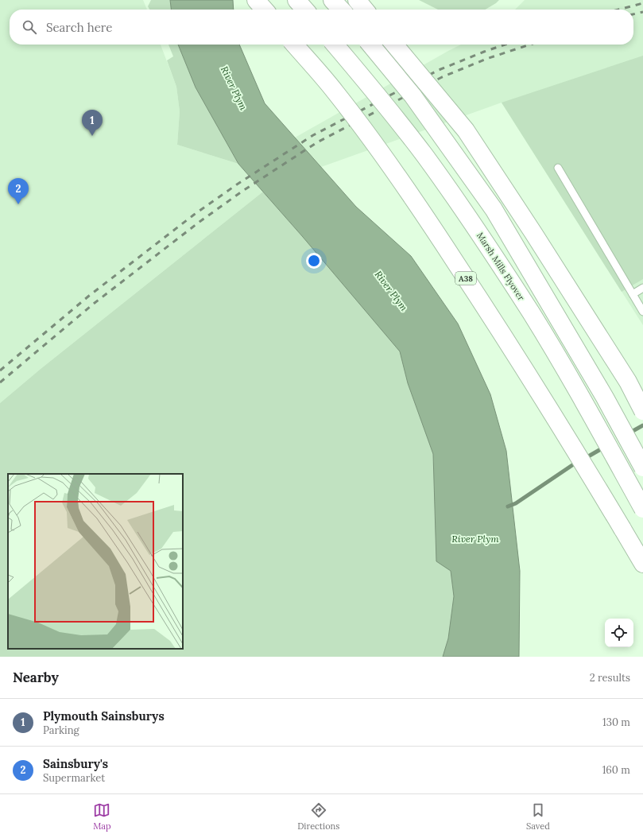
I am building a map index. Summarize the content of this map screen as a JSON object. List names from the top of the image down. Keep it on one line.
{"streets":{"highway":["Marsh Mills Flyover","A38"]},"water":["River Plym"],"page":{"search":"Search here","pins":["1","2"],"heading":["Nearby","2 results"],"list":[{"mark":"1","name":"Plymouth Sainsburys","note":"Parking","value":"130 m"},{"mark":"2","name":"Sainsbury's","note":"Supermarket","value":"160 m"}],"nav":["Map","Directions","Saved"]}}
